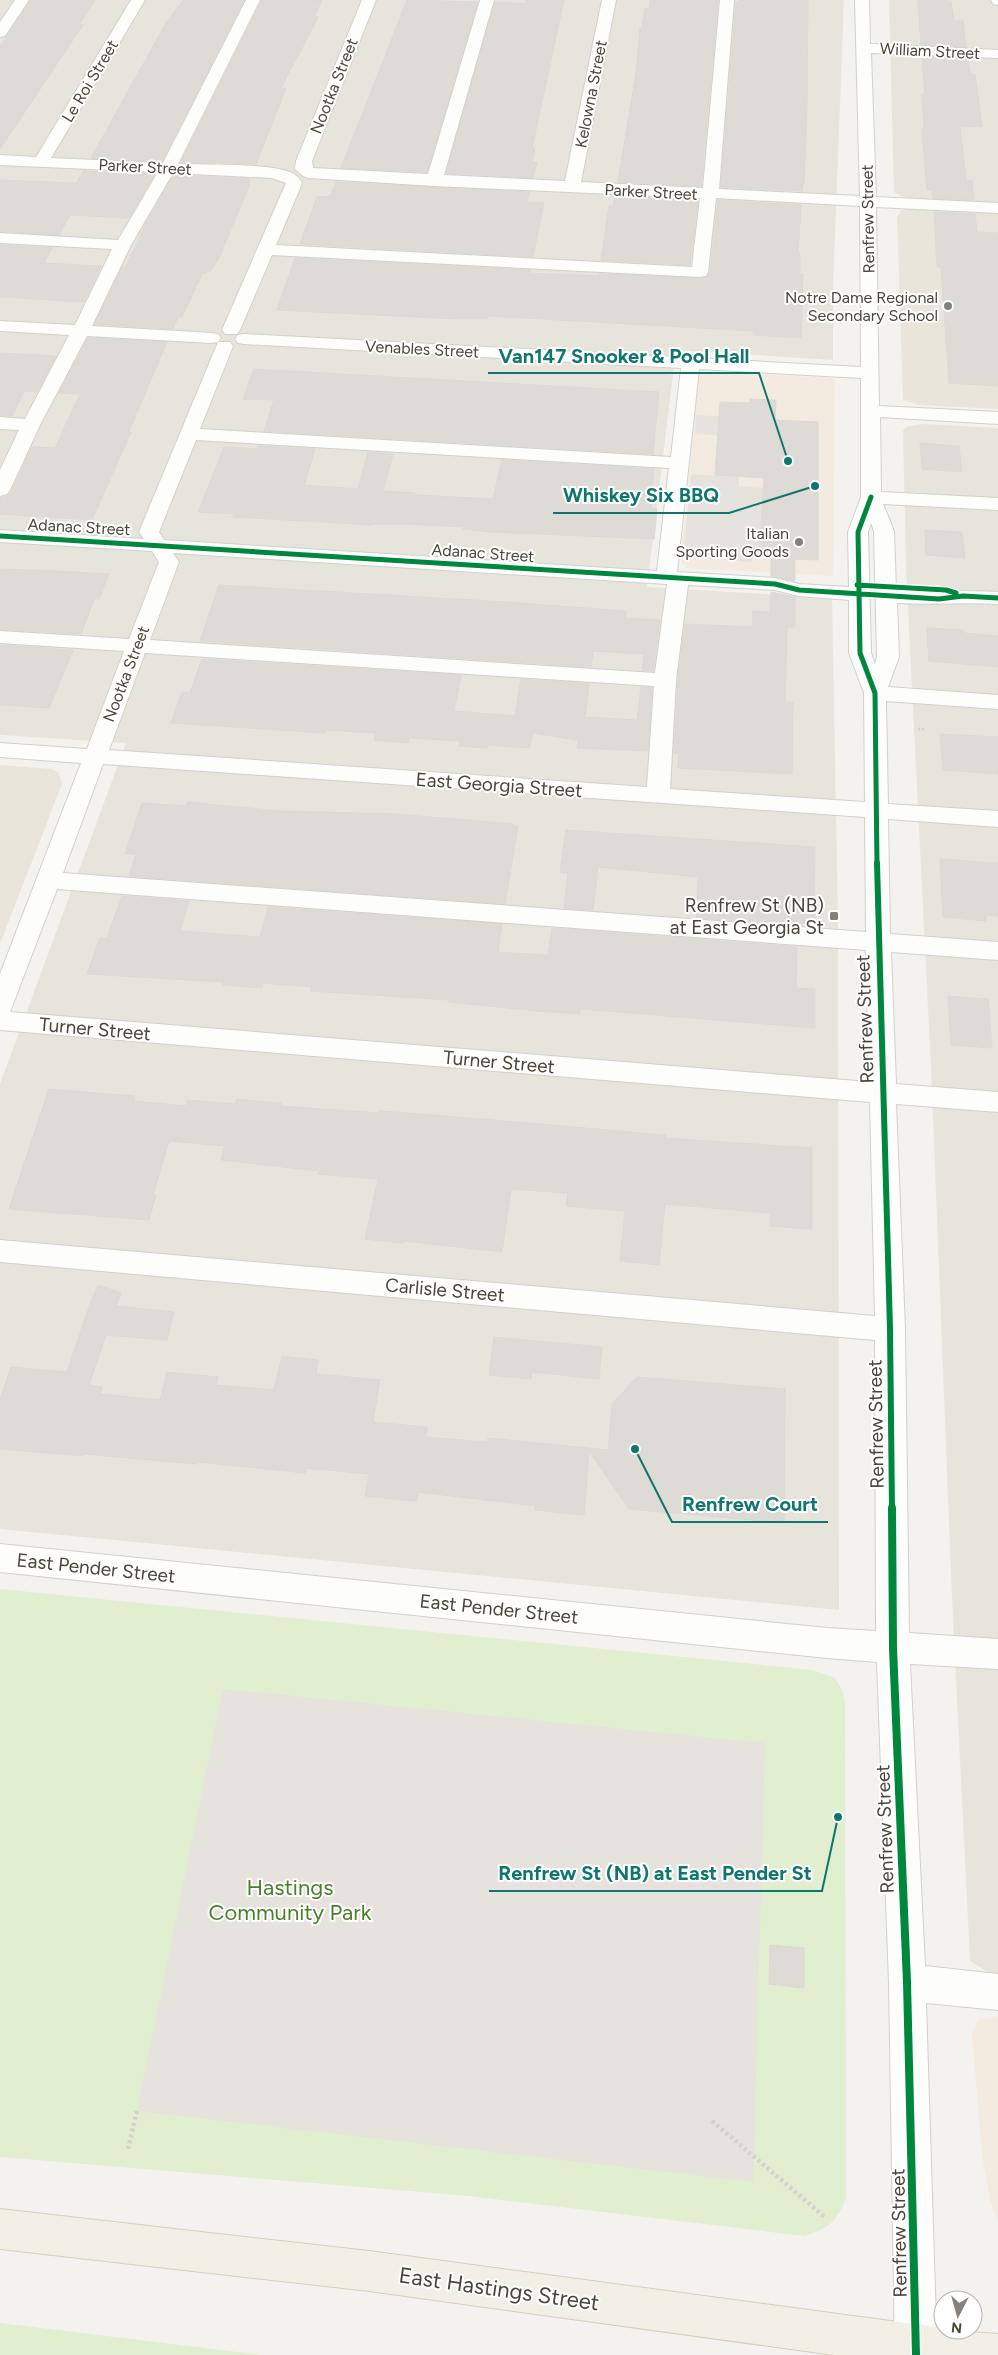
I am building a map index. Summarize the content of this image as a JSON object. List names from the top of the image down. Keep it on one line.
{"streets":{"main road":["East Hastings Street"],"street":["William Street","Le Roi Street","Nootka Street","Kelowna Street","Parker Street","Renfrew Street","Venables Street","Adanac Street","East Georgia Street","Turner Street","Carlisle Street","East Pender Street"]},"crossings":[["William Street","Renfrew Street"],["Le Roi Street","Parker Street"],["Nootka Street","Parker Street"],["Nootka Street","Venables Street"],["Nootka Street","Adanac Street"],["Nootka Street","East Georgia Street"],["Kelowna Street","Parker Street"],["Parker Street","Renfrew Street"],["Renfrew Street","Venables Street"],["Renfrew Street","Adanac Street"],["Renfrew Street","East Georgia Street"],["Renfrew Street","Turner Street"],["Renfrew Street","Carlisle Street"],["Renfrew Street","East Pender Street"],["Renfrew Street","East Hastings Street"]],"parks":["Hastings Community Park"],"places":{"other":["Notre Dame Regional Secondary School","Van147 Snooker & Pool Hall","Whiskey Six BBQ","Italian Sporting Goods","Renfrew Court","Renfrew St (NB) at East Pender St"],"transit":["Renfrew St (NB) at East Georgia St"]},"north":"bottom"}
